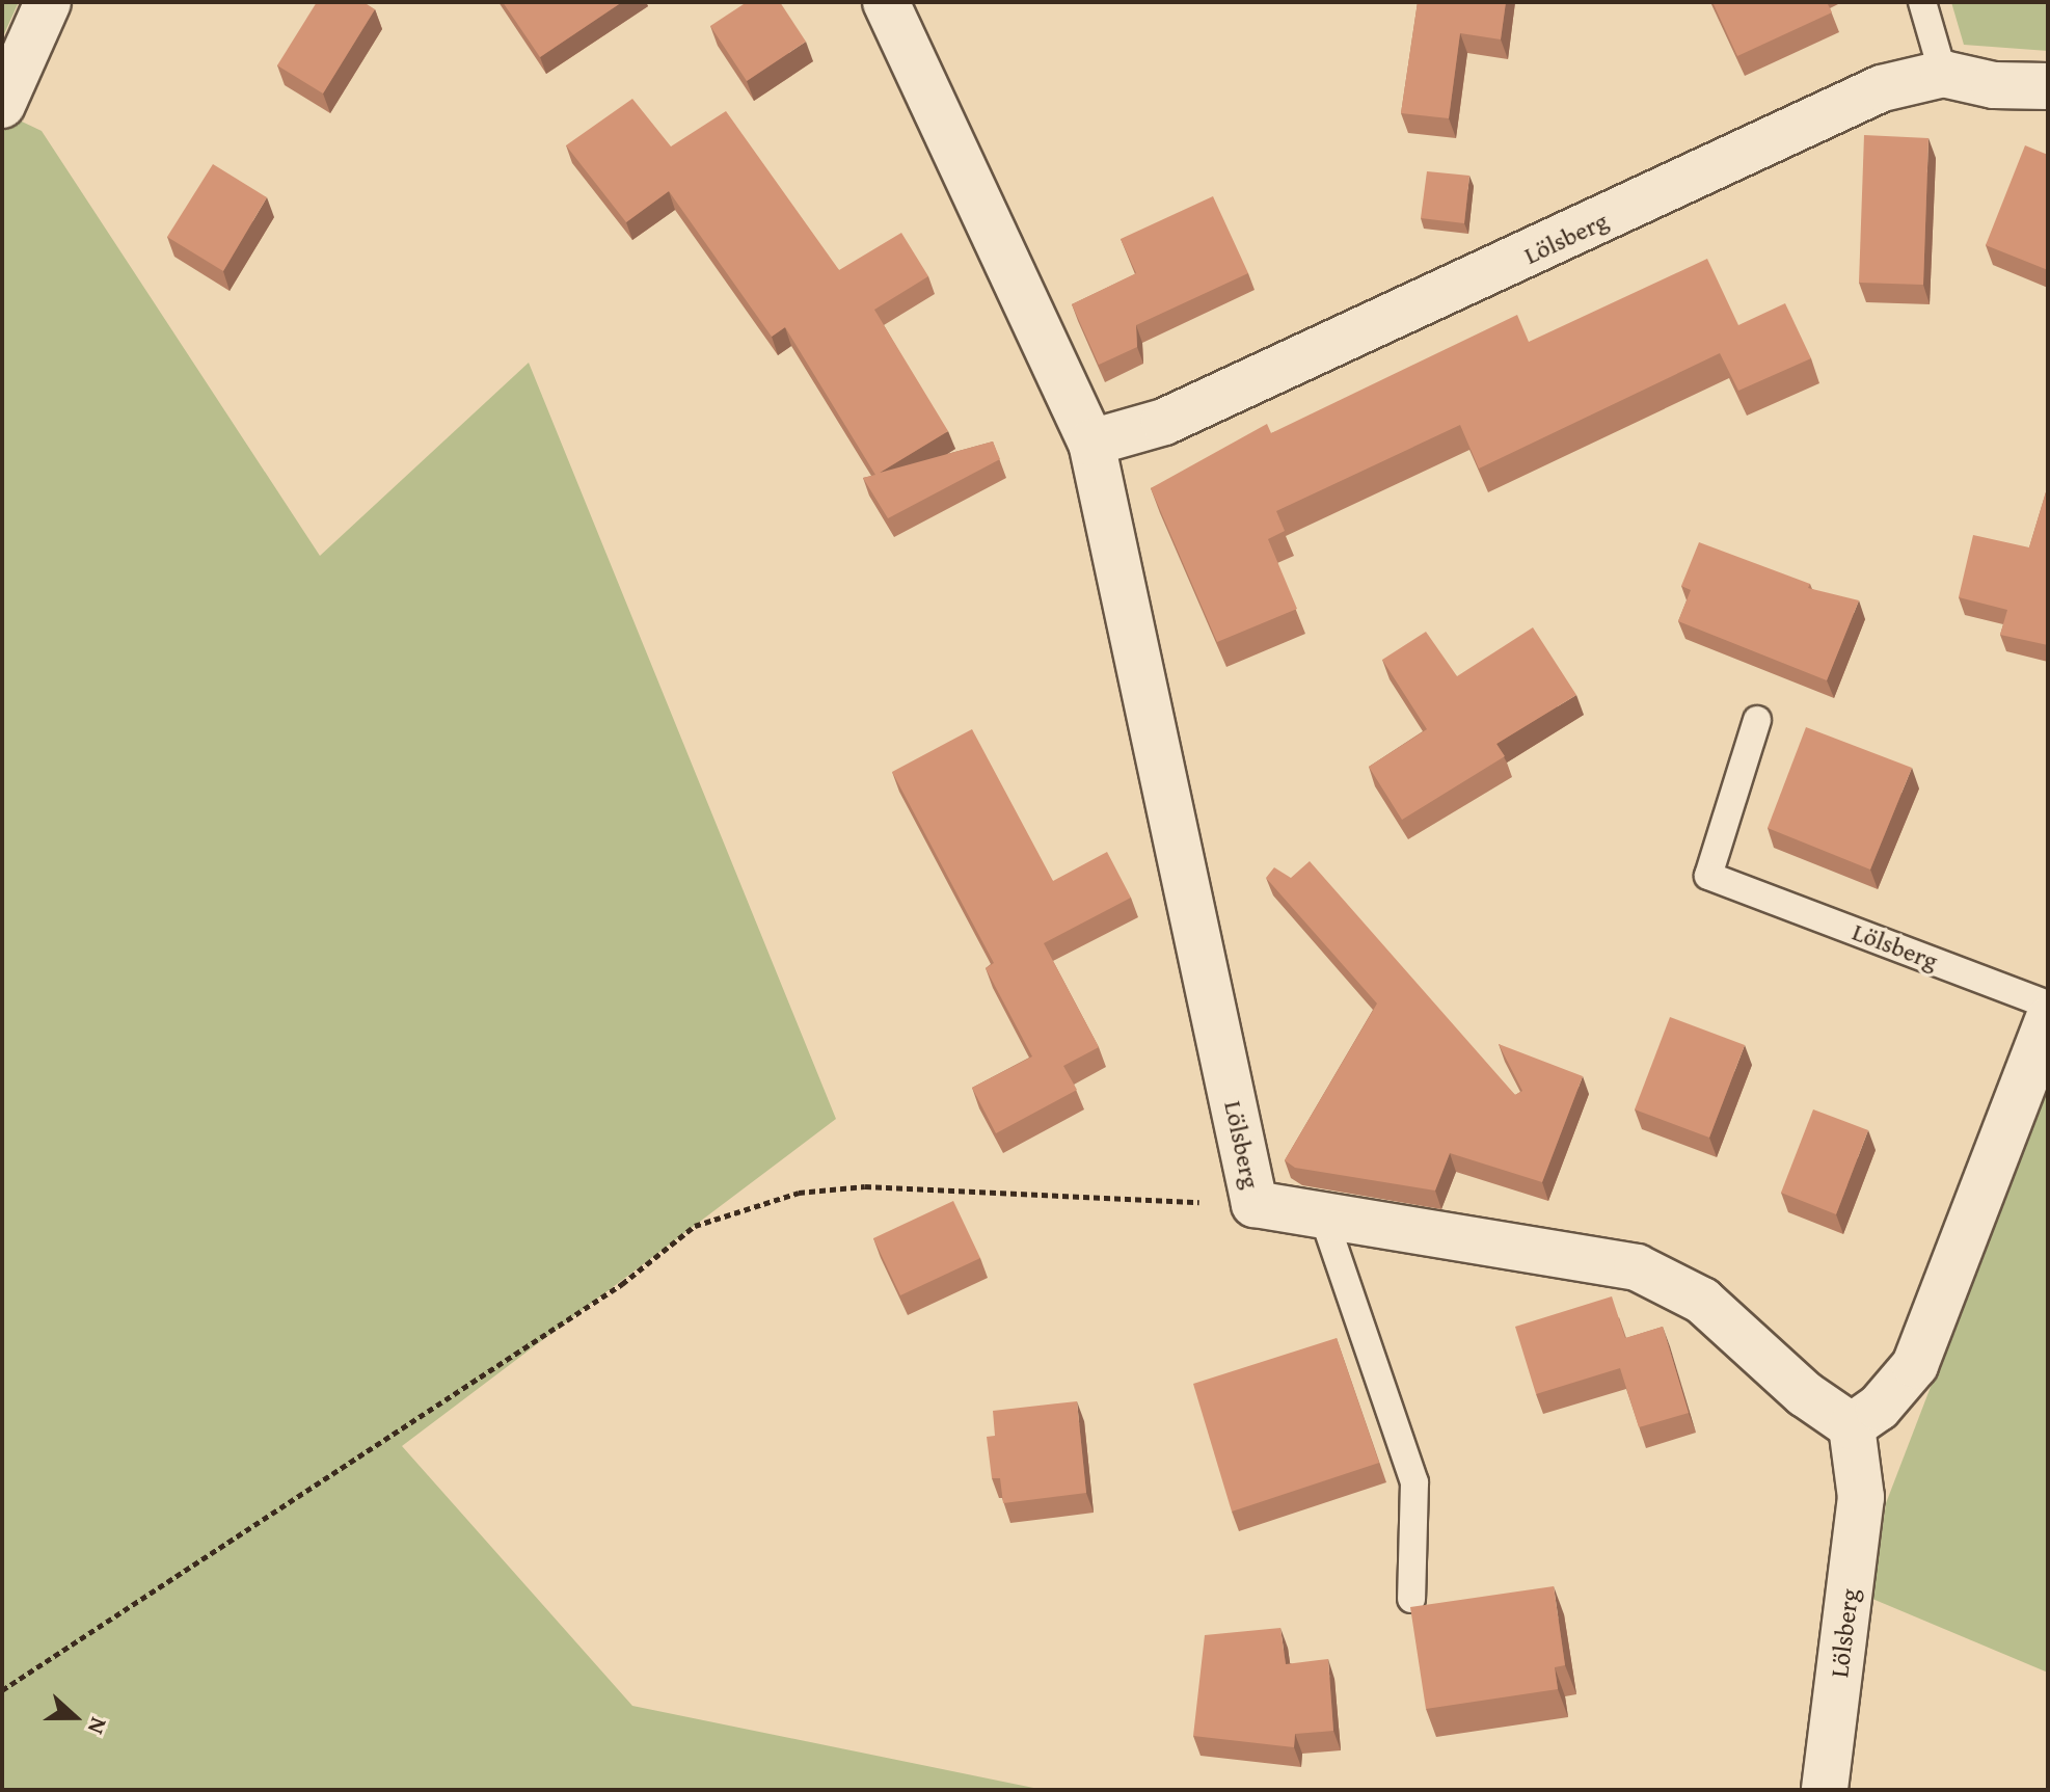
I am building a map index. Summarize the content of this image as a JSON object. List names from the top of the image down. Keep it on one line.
{"streets":{"street":["Lölsberg"]},"north":"right"}
